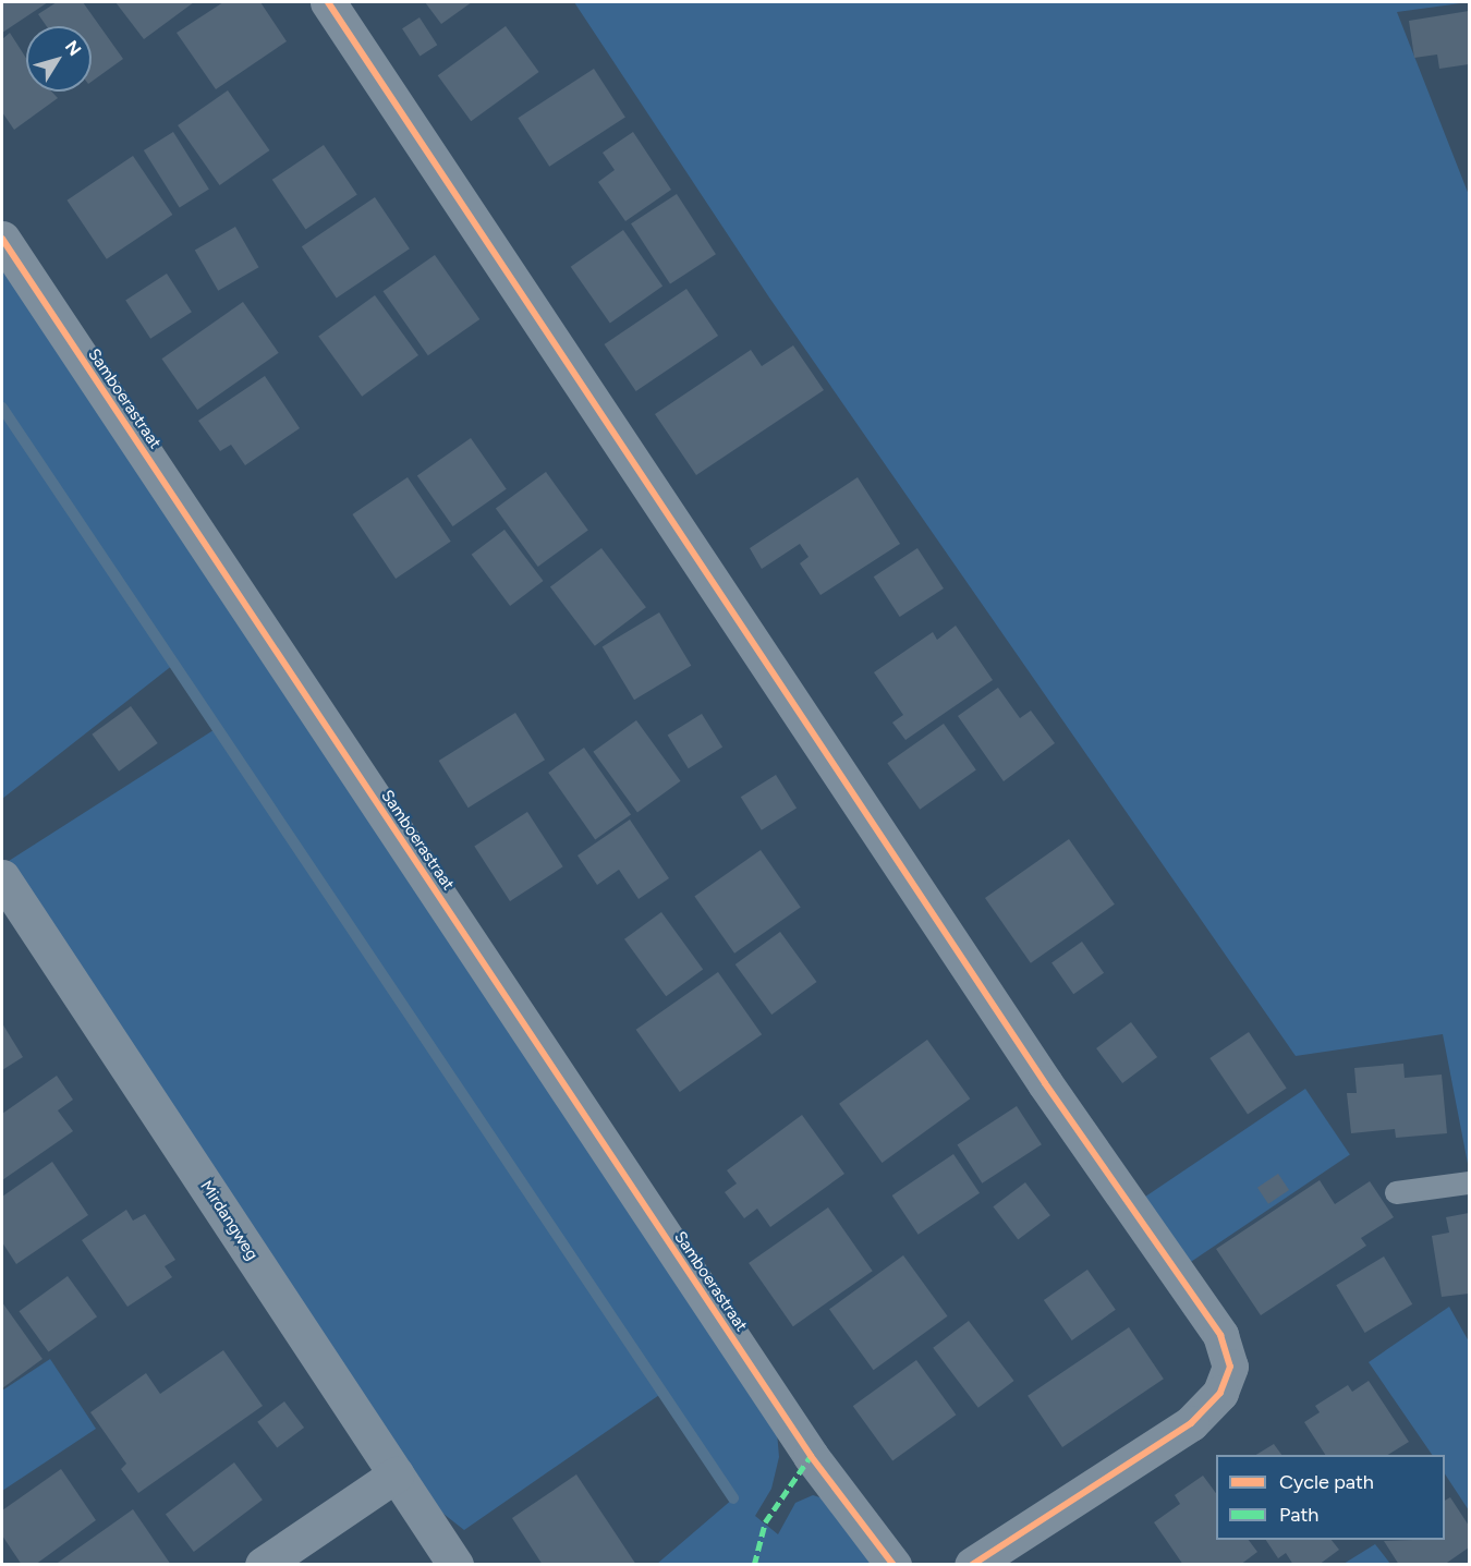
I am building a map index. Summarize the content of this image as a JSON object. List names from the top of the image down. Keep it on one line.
{"streets":{"street":["Samboerastraat","Mirdangweg"]},"legend":["Cycle path","Path"],"north":"top right"}
